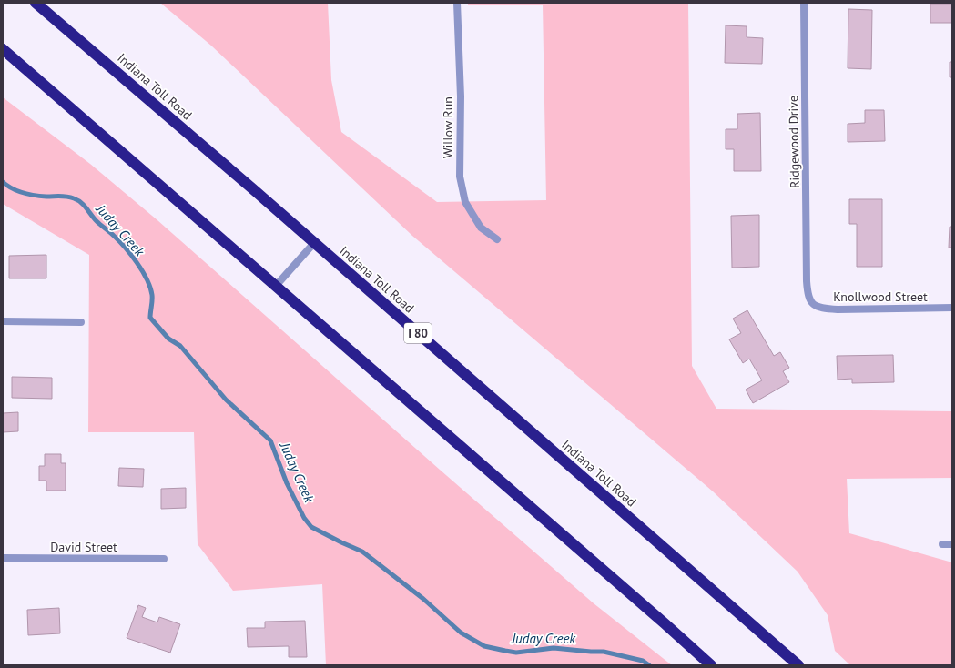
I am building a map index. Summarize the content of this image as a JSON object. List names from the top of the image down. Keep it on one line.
{"streets":{"highway":["Indiana Toll Road","I 80"],"street":["Willow Run","Ridgewood Drive","Knollwood Street","David Street"]},"crossings":[["Ridgewood Drive","Knollwood Street"]],"water":["Juday Creek"]}
